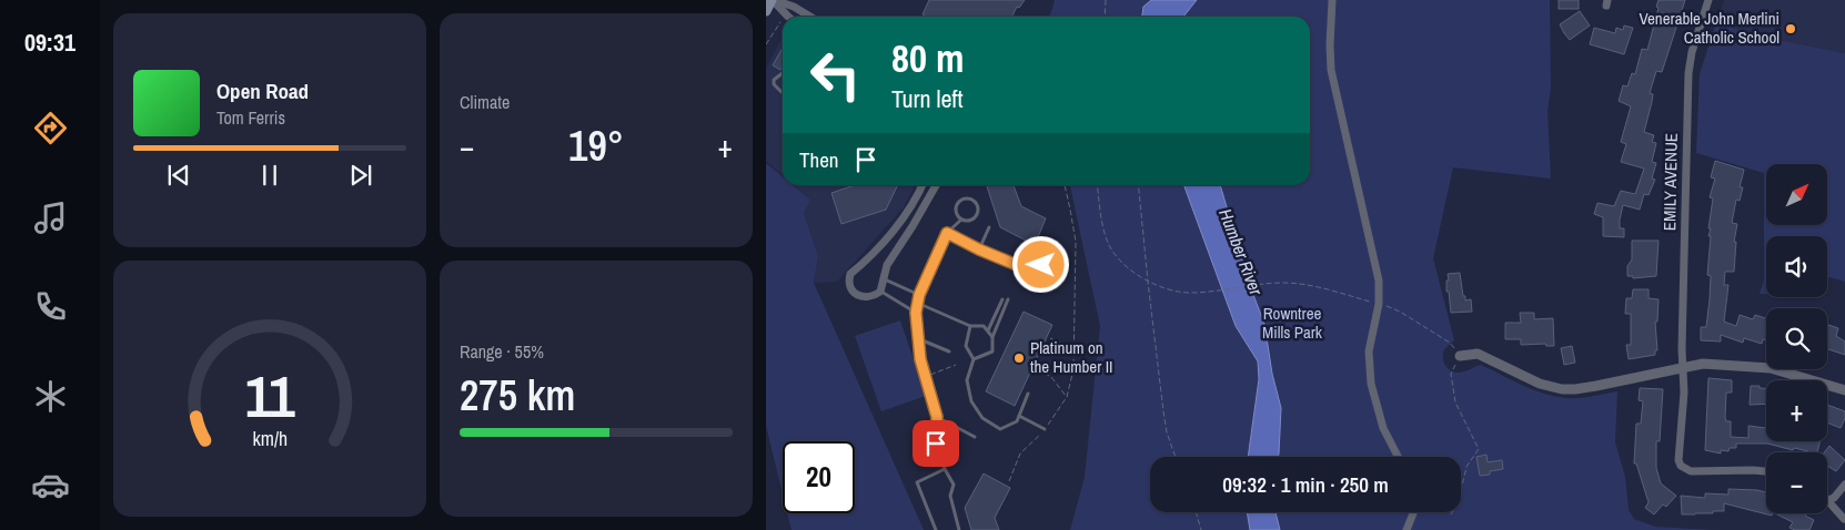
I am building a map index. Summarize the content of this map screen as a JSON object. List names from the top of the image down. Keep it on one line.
{"streets":{"street":["EMILY AVENUE"]},"water":["Humber River"],"parks":["Rowntree Mills Park"],"places":["Venerable John Merlini Catholic School","Platinum on the Humber II"],"north":"top right","page":{"tabs":"09:31","tile":["Climate",["Range · 55%","275 km"]],"turn":["80 m","Turn left"],"song":["Open Road","Tom Ferris"],"heat":["−","19°","+"],"then":"Then","map_buttons":["+","−"],"limit":"20","trip":"09:32 · 1 min · 250 m","gauge":["11","km/h"]}}
